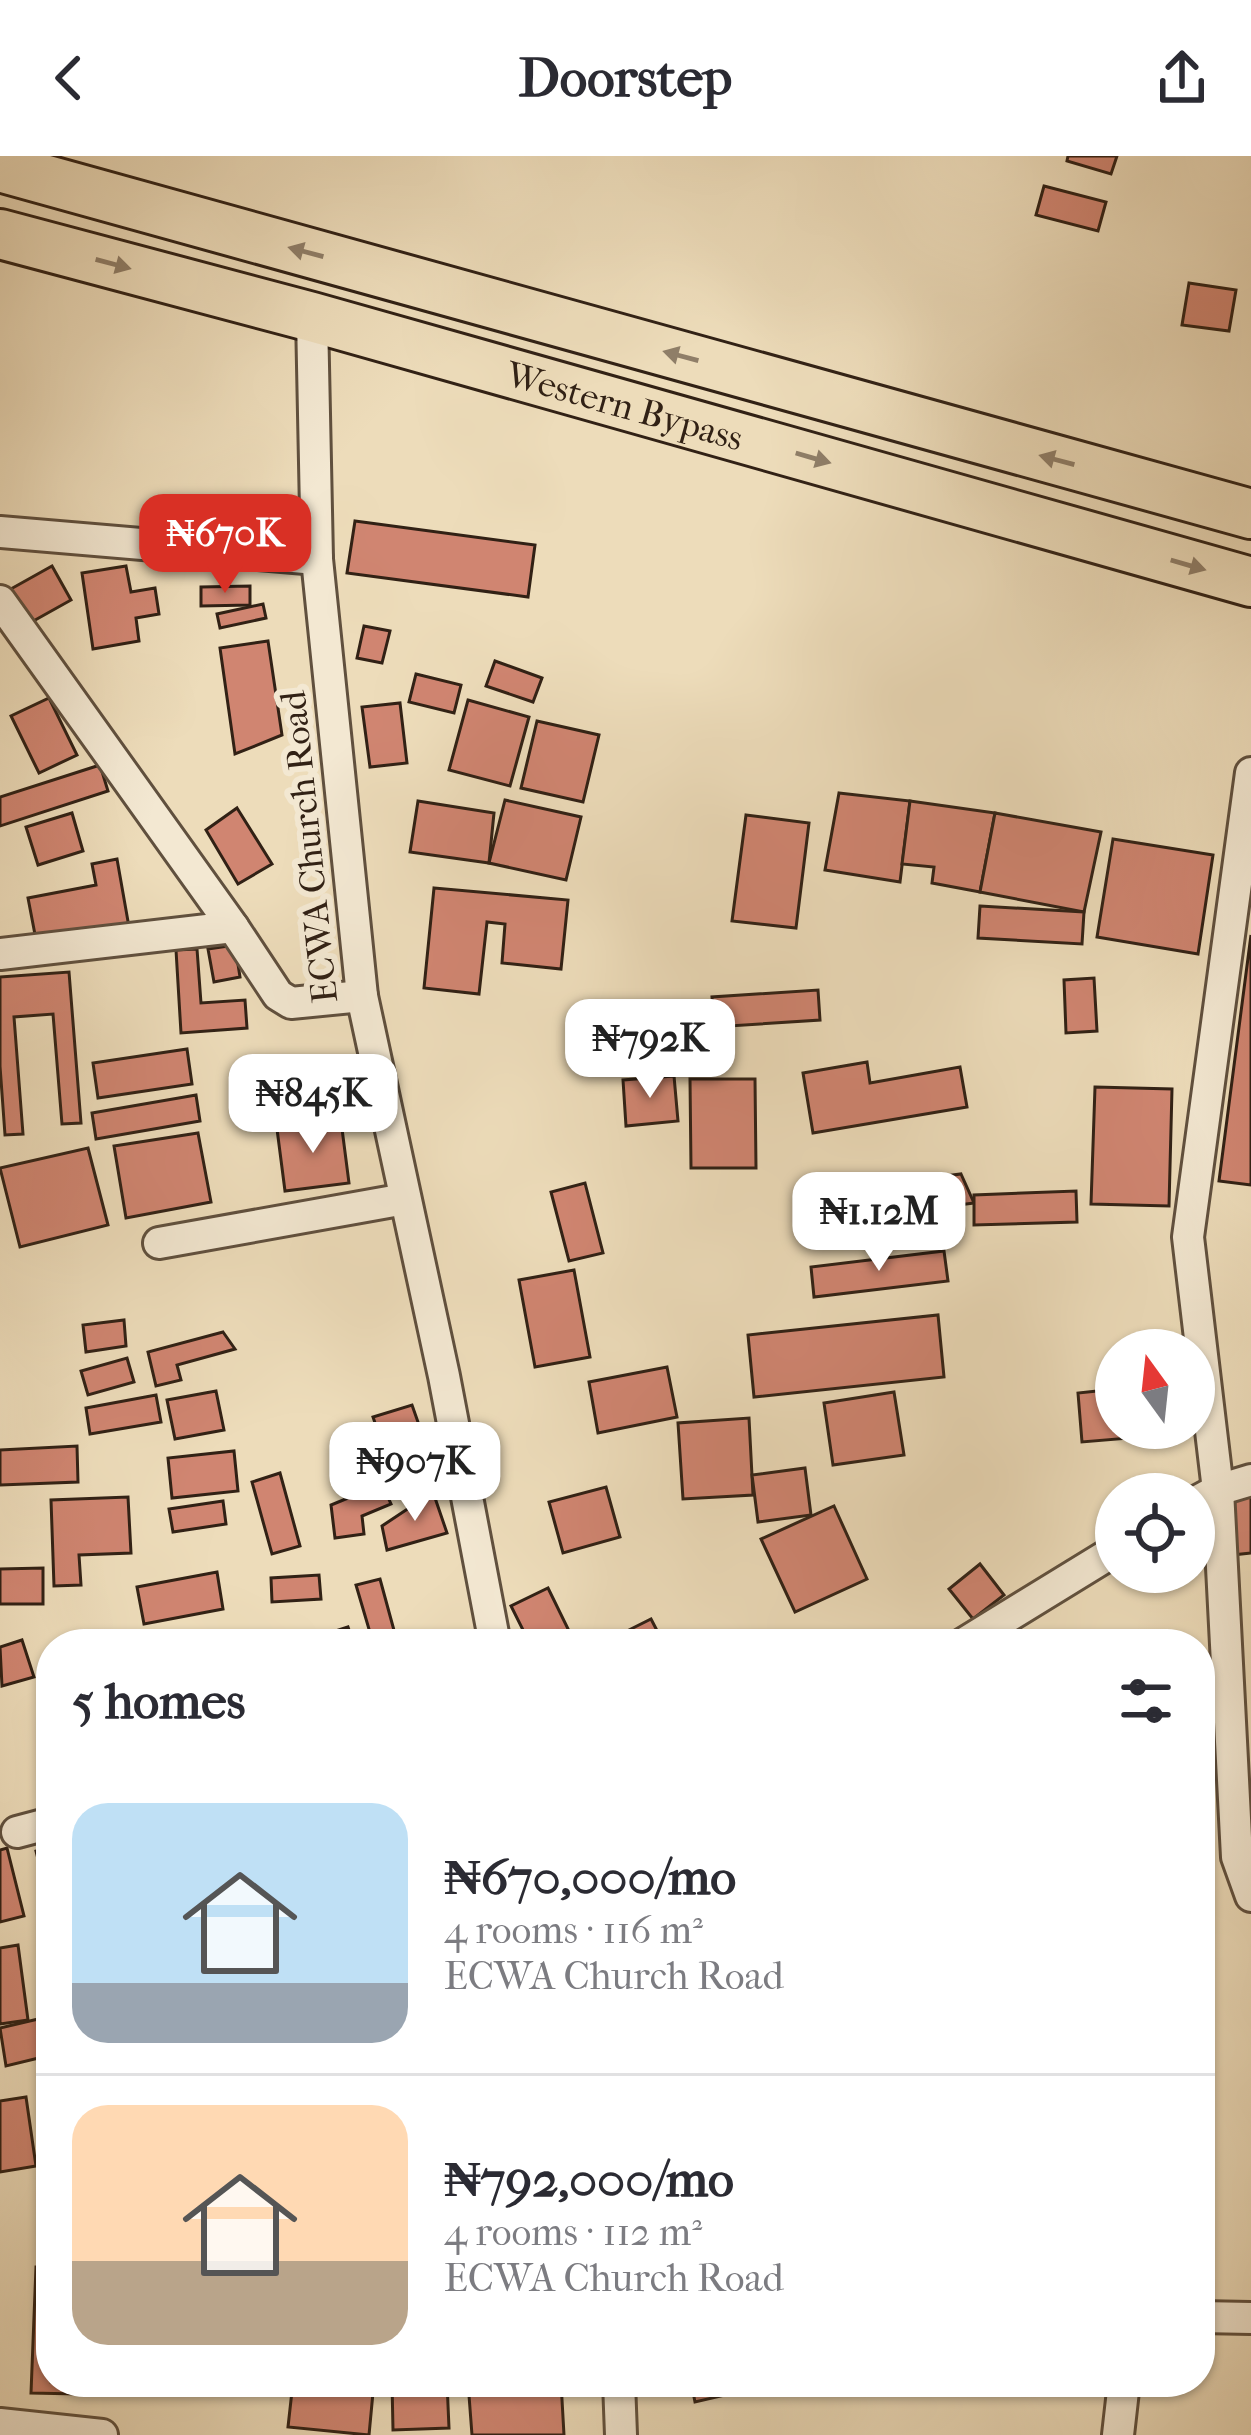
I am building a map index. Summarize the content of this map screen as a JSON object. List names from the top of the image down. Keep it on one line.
{"streets":{"main road":["Western Bypass"],"street":["ECWA Church Road"]},"crossings":[["Western Bypass","ECWA Church Road"]],"north":"top","page":{"header":"Doorstep","price":["₦670K","₦792K","₦845K","₦1.12M","₦907K"],"heading":"5 homes","list":[{"name":"₦670,000/mo","note":"4 rooms · 116 m² · ECWA Church Road"},{"name":"₦792,000/mo","note":"4 rooms · 112 m² · ECWA Church Road"}]}}
